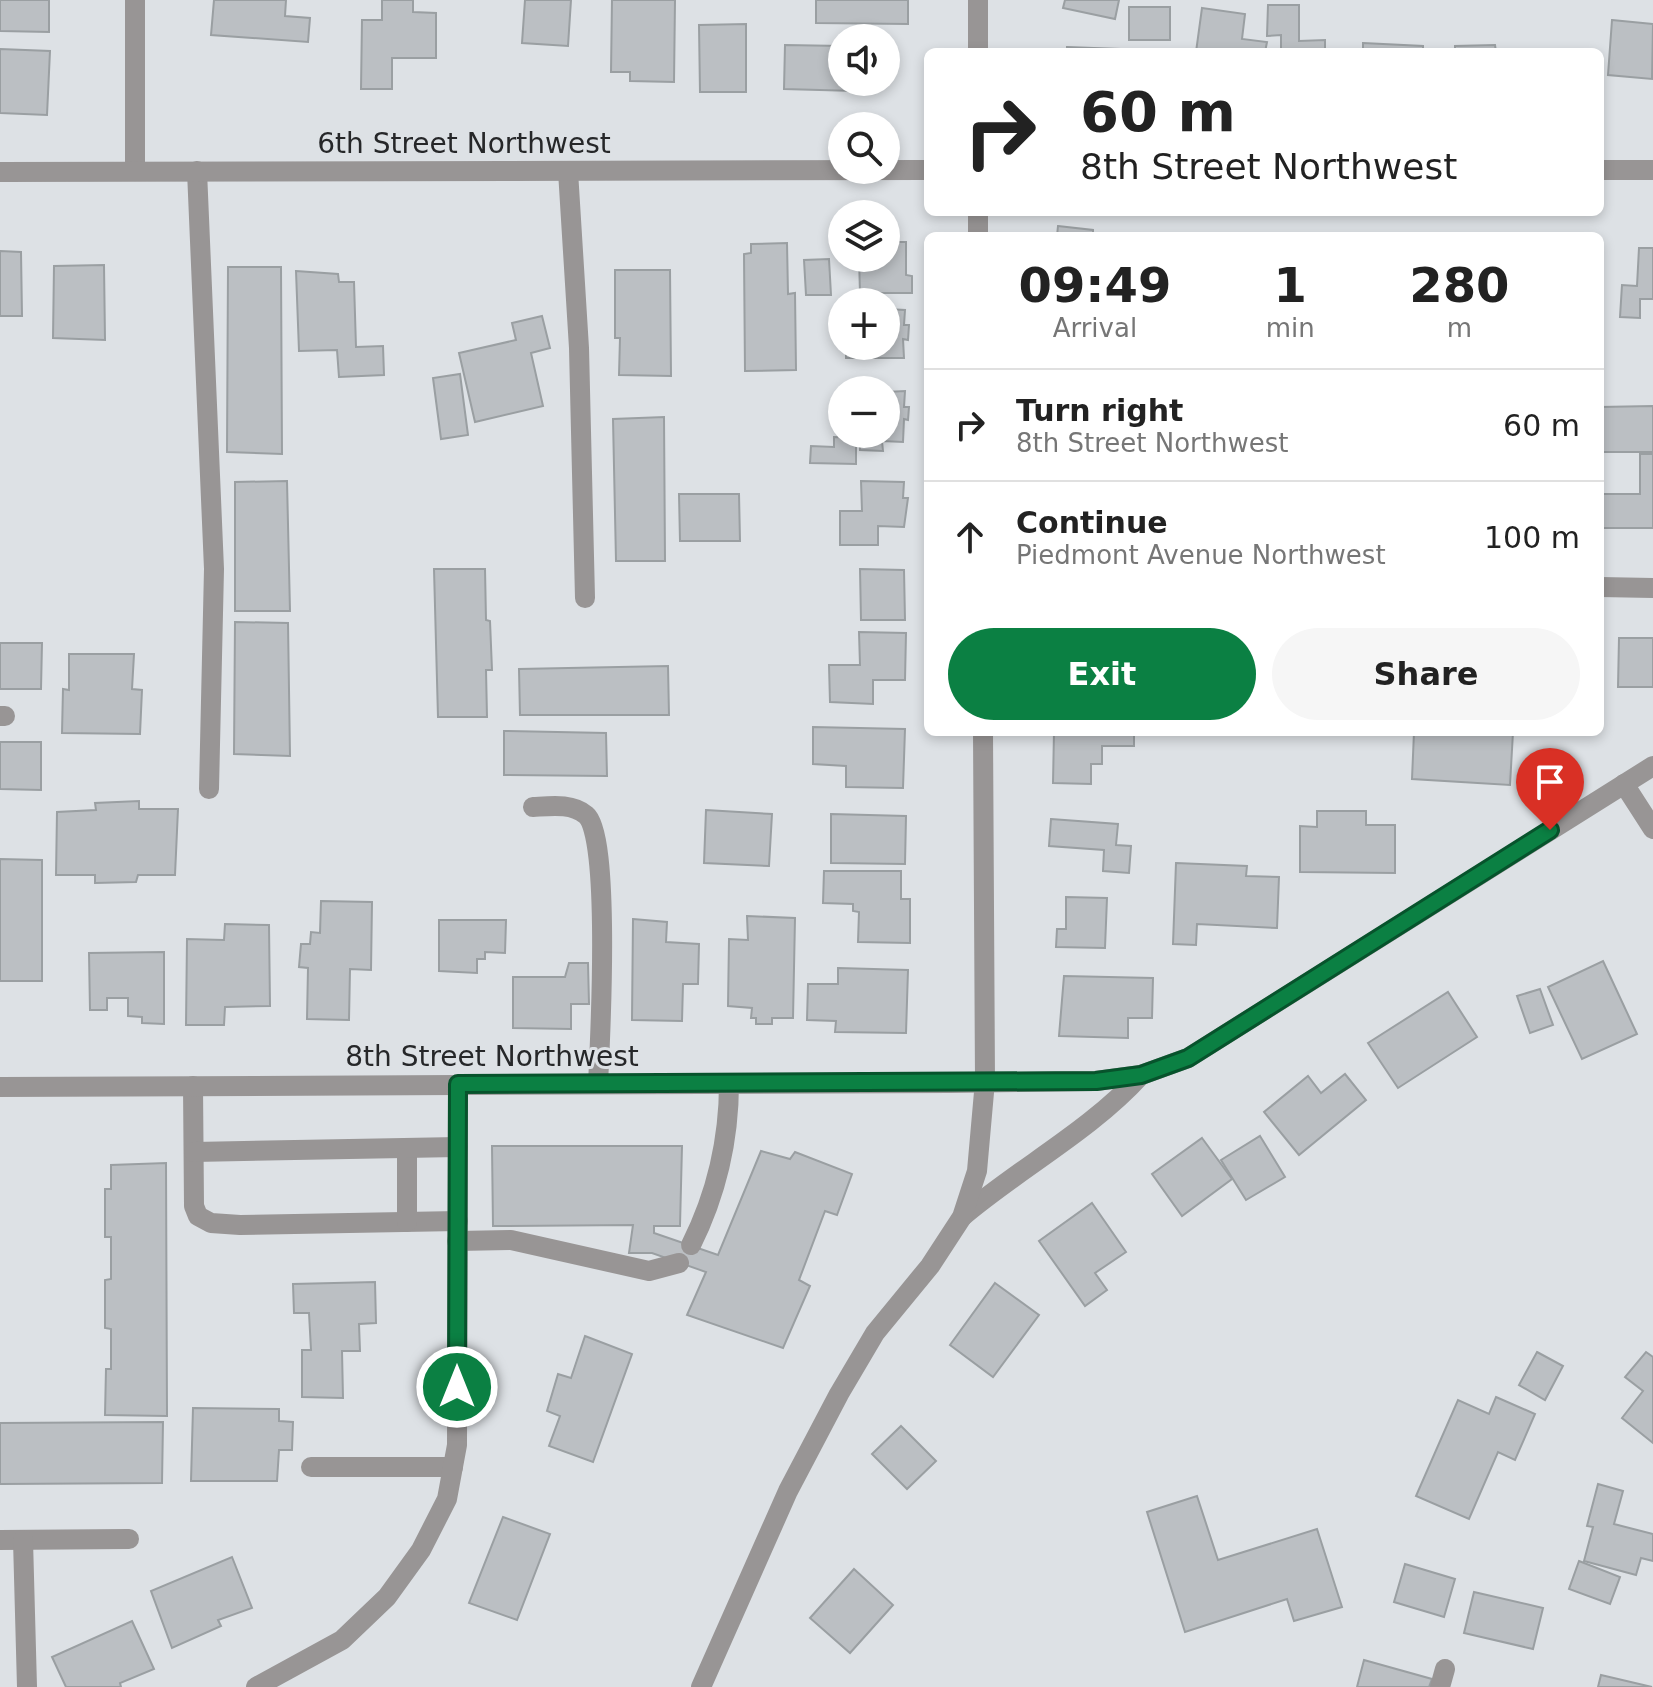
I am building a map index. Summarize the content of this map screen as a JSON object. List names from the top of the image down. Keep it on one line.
{"streets":{"street":["6th Street Northwest","8th Street Northwest"]},"page":{"map_buttons":["+","−"],"turn":["60 m","8th Street Northwest"],"eta":["09:49","Arrival","1","min","280","m"],"list":[{"name":"Turn right","note":"8th Street Northwest","value":"60 m"},{"name":"Continue","note":"Piedmont Avenue Northwest","value":"100 m"}],"buttons":["Exit","Share"]}}
